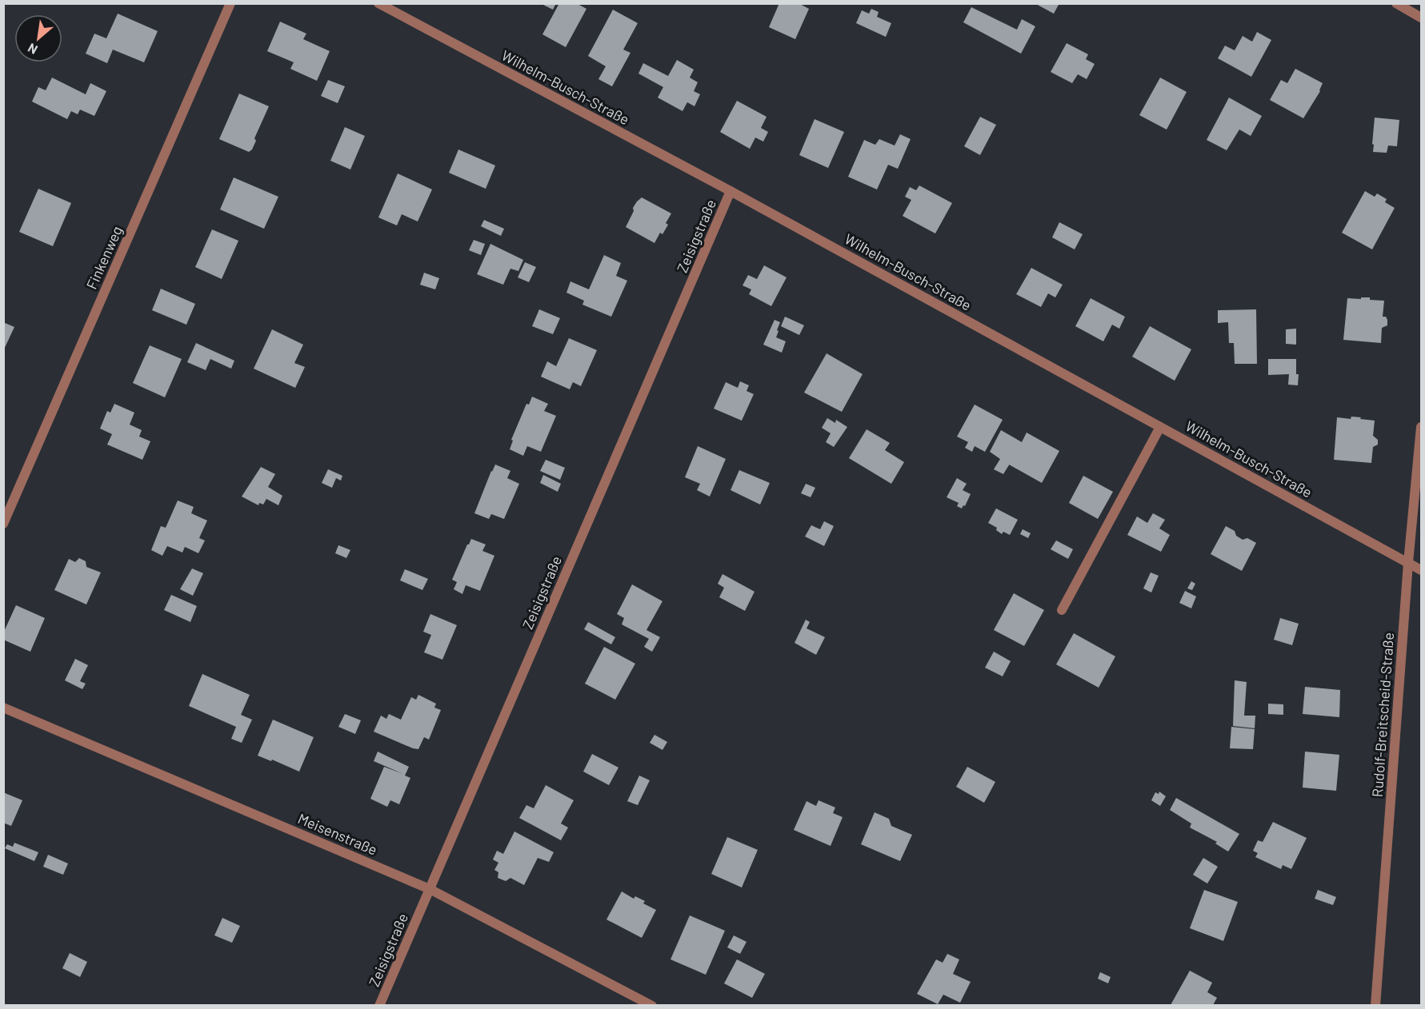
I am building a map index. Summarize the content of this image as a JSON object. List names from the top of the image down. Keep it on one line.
{"streets":{"street":["Wilhelm-Busch-Straße","Zeisigstraße","Finkenweg","Rudolf-Breitscheid-Straße","Meisenstraße"]},"crossings":[["Wilhelm-Busch-Straße","Zeisigstraße"],["Wilhelm-Busch-Straße","Rudolf-Breitscheid-Straße"],["Zeisigstraße","Meisenstraße"]],"north":"bottom left"}
